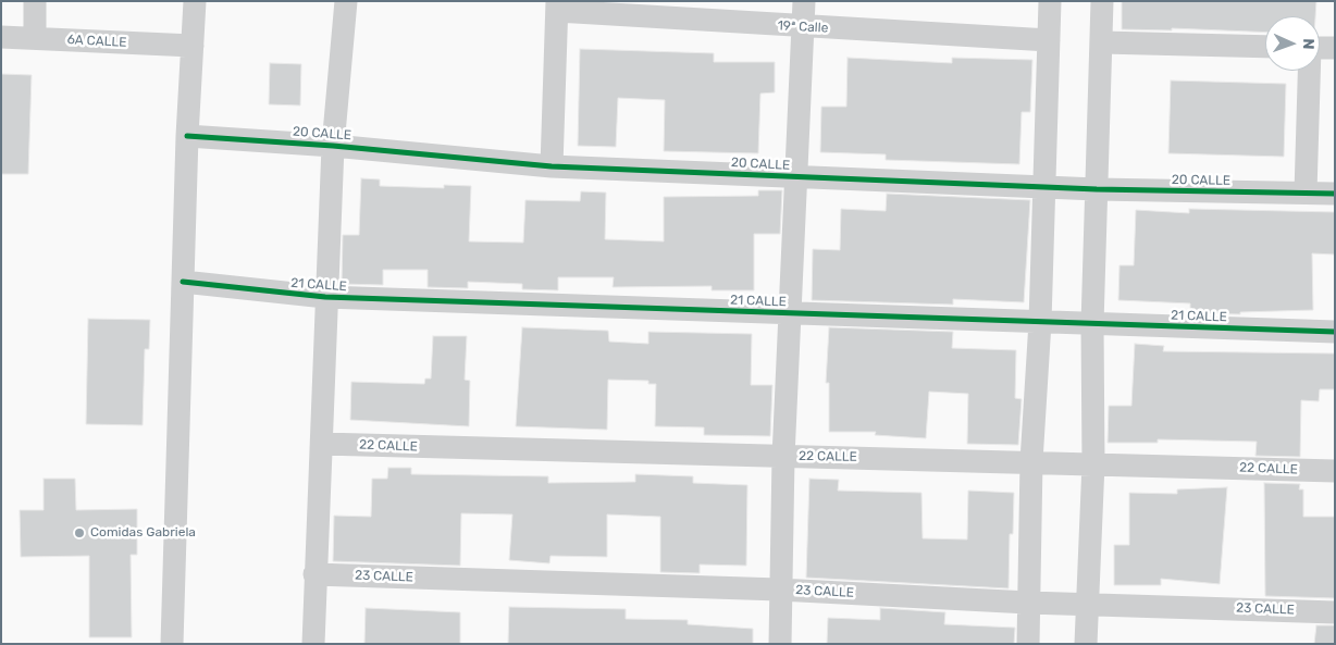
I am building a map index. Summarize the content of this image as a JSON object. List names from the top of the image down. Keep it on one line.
{"streets":{"street":["19ª Calle","6A CALLE","20 CALLE","21 CALLE","22 CALLE","23 CALLE"]},"places":["Comidas Gabriela"],"north":"right"}
